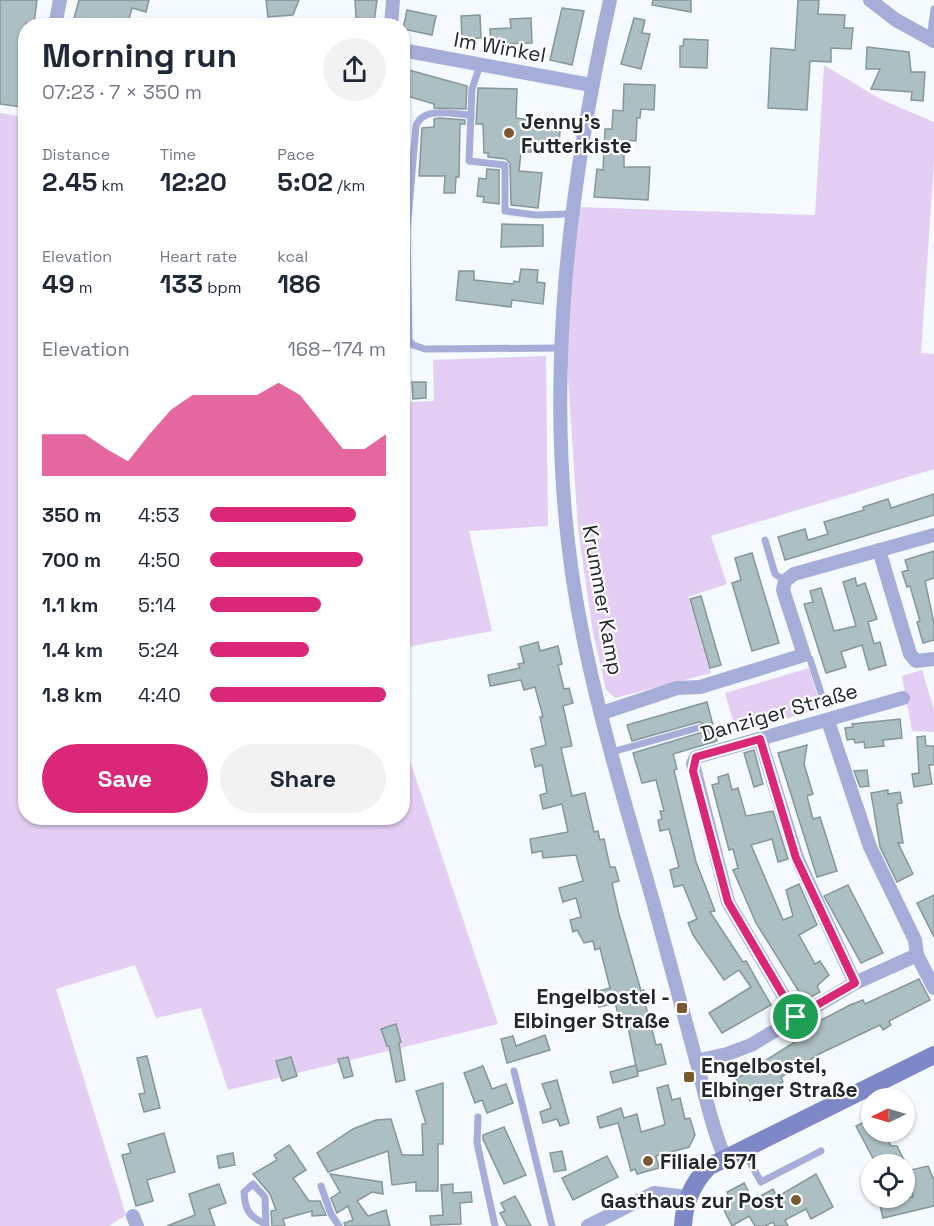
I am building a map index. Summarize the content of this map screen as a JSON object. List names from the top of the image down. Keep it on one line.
{"streets":{"street":["Im Winkel","Krummer Kamp","Danziger Straße"]},"crossings":[["Im Winkel","Krummer Kamp"]],"places":{"other":["Jenny's Futterkiste","Filiale 571","Gasthaus zur Post"],"transit":["Engelbostel - Elbinger Straße","Engelbostel, Elbinger Straße"]},"north":"left","page":{"heading":["Morning run","07:23 · 7 × 350 m"],"stats":[["Distance","2.45 km"],["Time","12:20"],["Pace","5:02 /km"],["Elevation","49 m"],["Heart rate","133 bpm"],["kcal","186"]],"chart":["Elevation","168–174 m"],"list":[{"name":"350 m","note":"4:53"},{"name":"700 m","note":"4:50"},{"name":"1.1 km","note":"5:14"},{"name":"1.4 km","note":"5:24"},{"name":"1.8 km","note":"4:40"}],"buttons":["Save","Share"]}}
